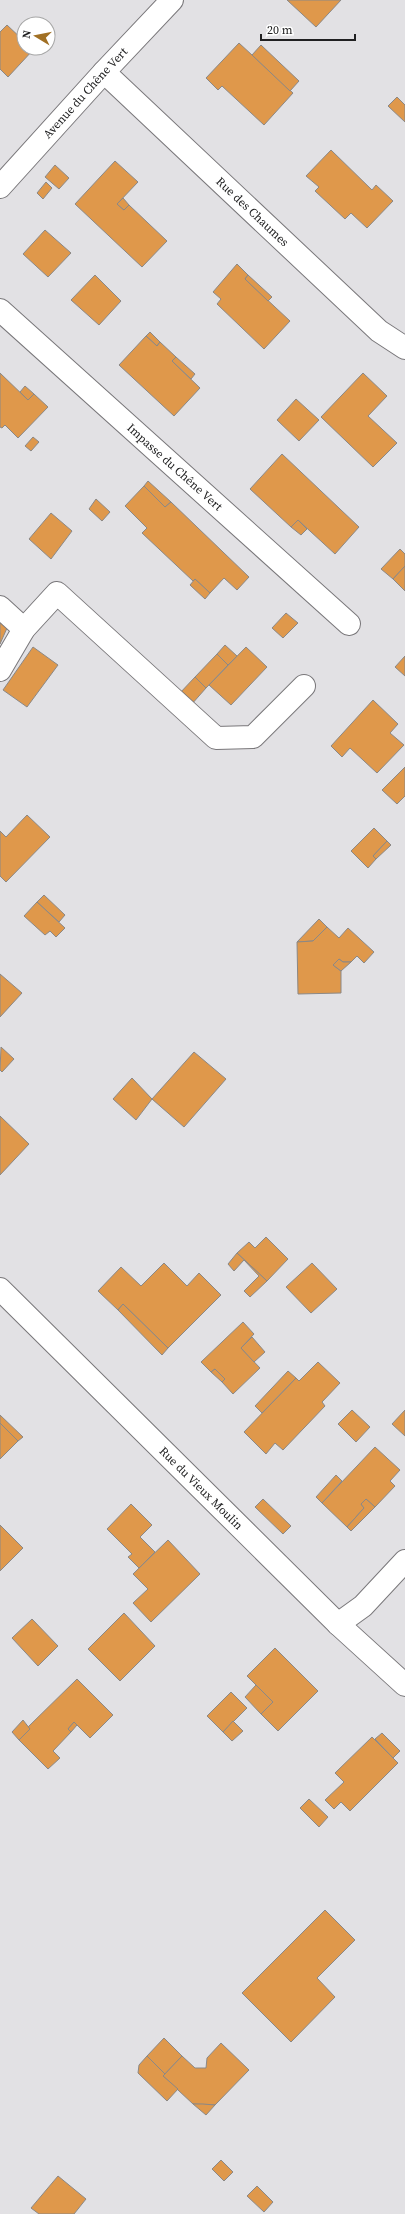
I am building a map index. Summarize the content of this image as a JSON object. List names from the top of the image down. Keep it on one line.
{"streets":{"street":["Avenue du Chêne Vert","Rue des Chaumes","Impasse du Chêne Vert","Rue du Vieux Moulin"]},"crossings":[["Avenue du Chêne Vert","Rue des Chaumes"]],"scale_bar":"20 m","north":"left"}
